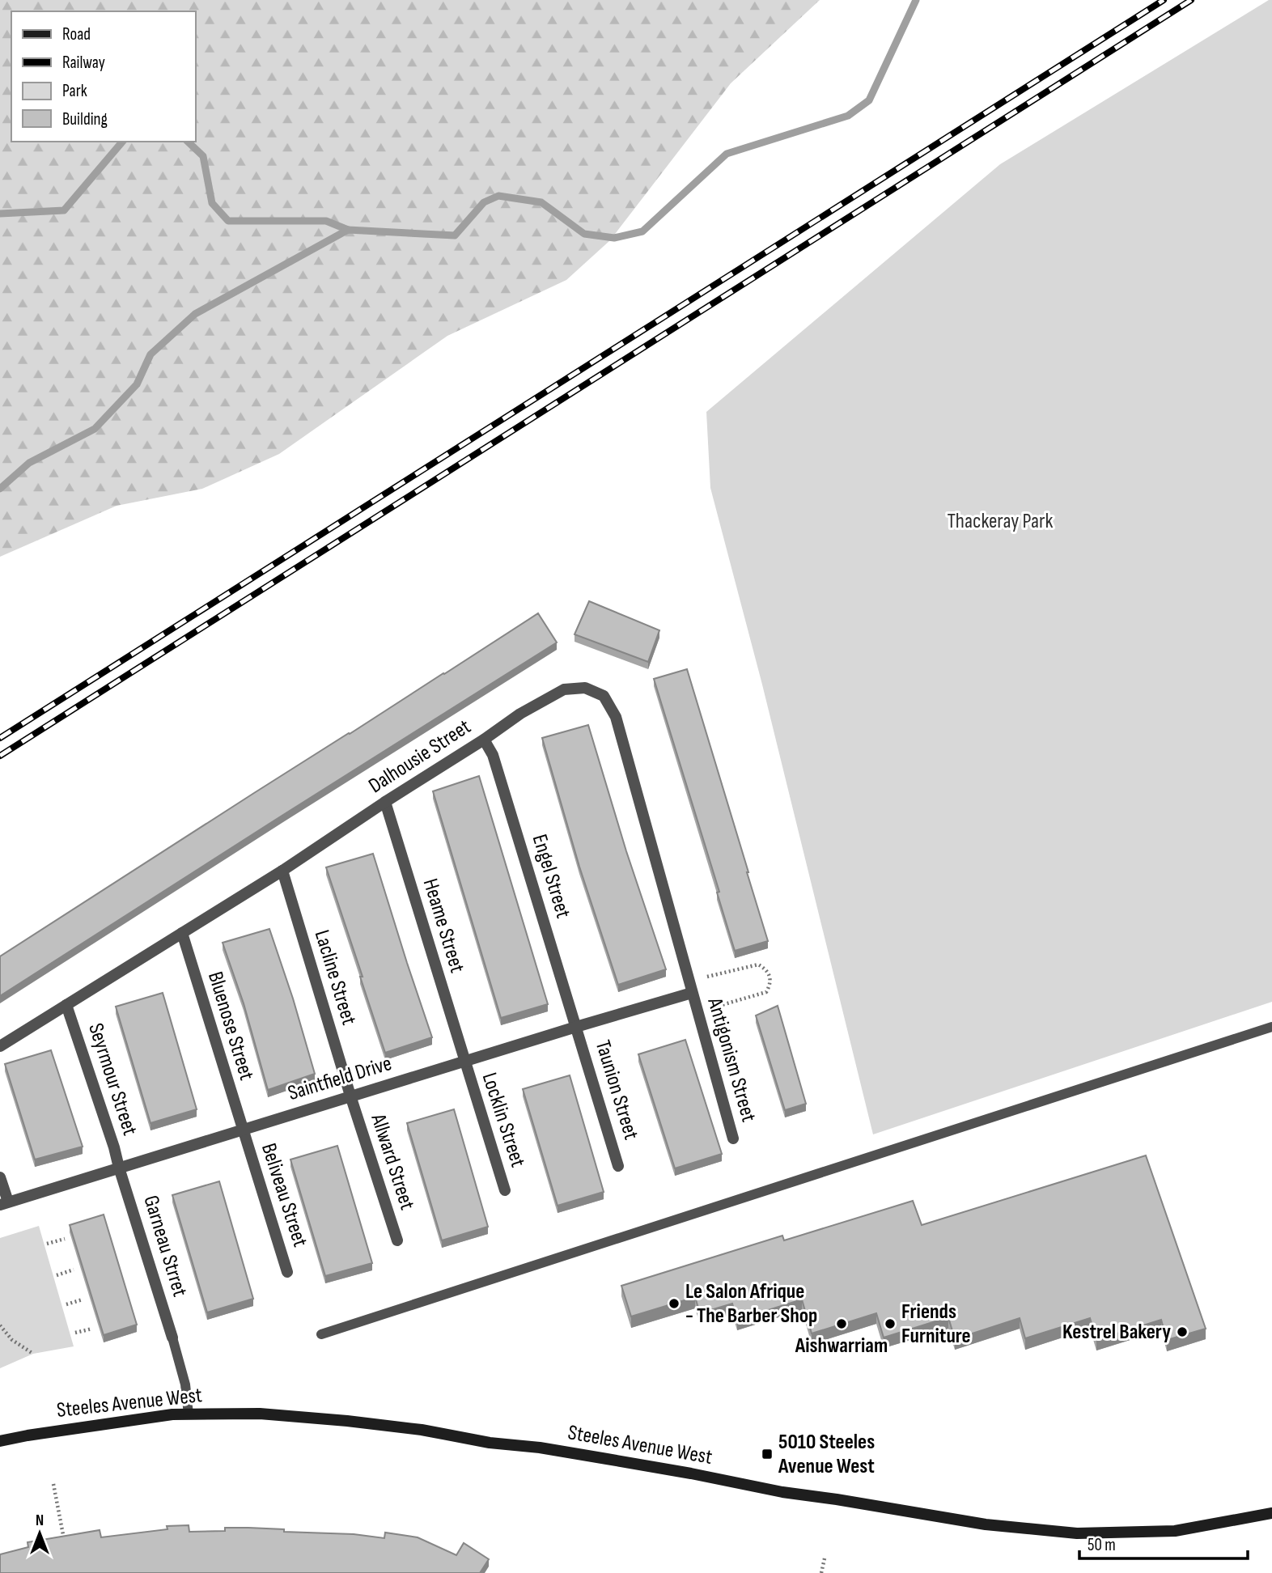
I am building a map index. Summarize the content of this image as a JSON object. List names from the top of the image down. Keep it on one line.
{"streets":{"main road":["Steeles Avenue West"],"street":["Dalhousie Street","Engel Street","Heame Street","Lacline Street","Bluenose Street","Antigonism Street","Saintfield Drive","Seyrmour Street","Taunion Street","Locklin Street","Allward Street","Beliveau Street","Garneau Strret"]},"crossings":[["Dalhousie Street","Engel Street"],["Dalhousie Street","Heame Street"],["Dalhousie Street","Lacline Street"],["Dalhousie Street","Bluenose Street"],["Dalhousie Street","Antigonism Street"],["Dalhousie Street","Saintfield Drive"],["Dalhousie Street","Seyrmour Street"],["Engel Street","Saintfield Drive"],["Engel Street","Taunion Street"],["Heame Street","Saintfield Drive"],["Heame Street","Locklin Street"],["Lacline Street","Saintfield Drive"],["Lacline Street","Allward Street"],["Bluenose Street","Saintfield Drive"],["Bluenose Street","Beliveau Street"],["Antigonism Street","Saintfield Drive"],["Saintfield Drive","Seyrmour Street"],["Saintfield Drive","Taunion Street"],["Saintfield Drive","Locklin Street"],["Saintfield Drive","Allward Street"],["Saintfield Drive","Beliveau Street"],["Saintfield Drive","Garneau Strret"],["Seyrmour Street","Garneau Strret"]],"parks":["Thackeray Park"],"places":{"other":["Le Salon Afrique - The Barber Shop","Aishwarriam","Friends Furniture","Kestrel Bakery"],"transit":["5010 Steeles Avenue West"]},"legend":["Road","Railway","Park","Building"],"scale_bar":"50 m","north":"top"}
